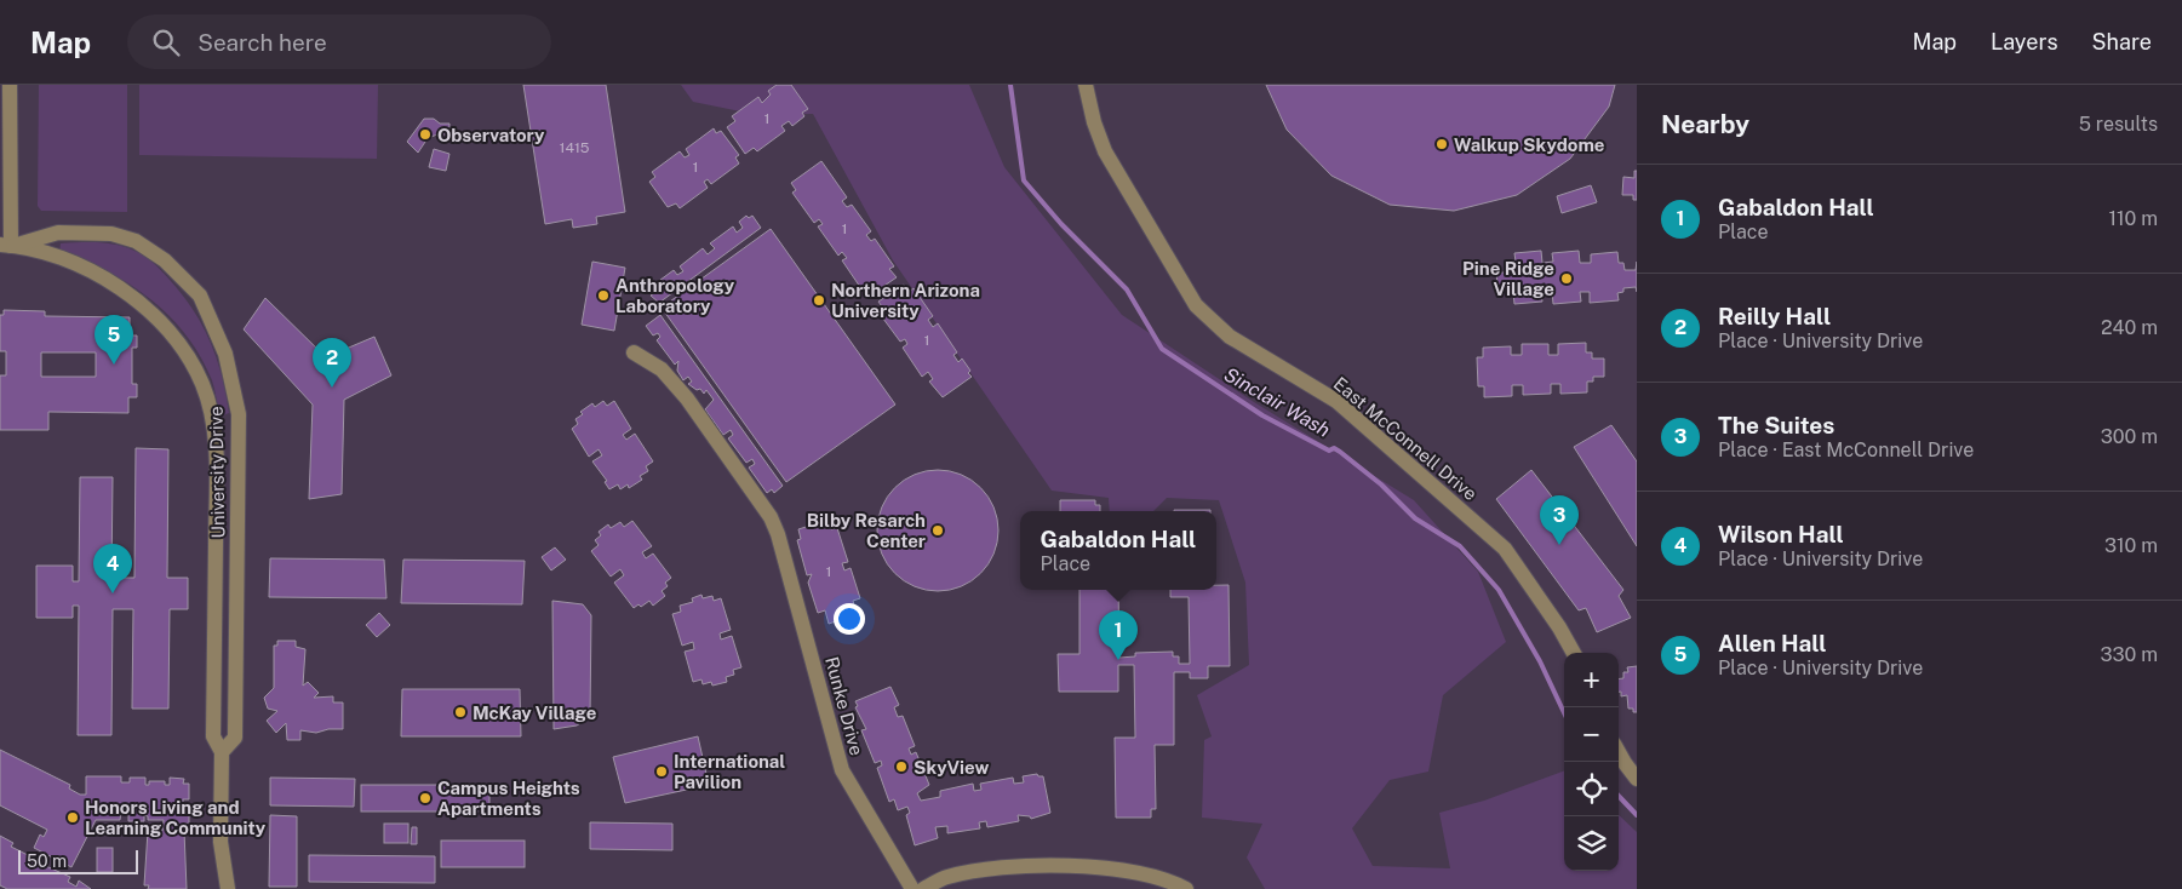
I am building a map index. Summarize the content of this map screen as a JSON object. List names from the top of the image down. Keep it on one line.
{"streets":{"street":["East McConnell Drive","University Drive","Runke Drive"]},"water":["Sinclair Wash"],"places":["Observatory","Walkup Skydome","Pine Ridge Village","Anthropology Laboratory","Northern Arizona University","Bilby Resarch Center","McKay Village","SkyView","International Pavilion","Campus Heights Apartments","Honors Living and Learning Community"],"house_numbers":["1","1415","1","1","1","1"],"scale_bar":"50 m","page":{"header":"Map","search":"Search here","nav":["Map","Layers","Share"],"heading":["Nearby","5 results"],"list":[{"mark":"1","name":"Gabaldon Hall","note":"Place","value":"110 m"},{"mark":"2","name":"Reilly Hall","note":"Place · University Drive","value":"240 m"},{"mark":"3","name":"The Suites","note":"Place · East McConnell Drive","value":"300 m"},{"mark":"4","name":"Wilson Hall","note":"Place · University Drive","value":"310 m"},{"mark":"5","name":"Allen Hall","note":"Place · University Drive","value":"330 m"}],"pins":["5","2","3","4","1"],"popup":["Gabaldon Hall","Place"],"map_buttons":["+","−"],"scale":"50 m"}}
